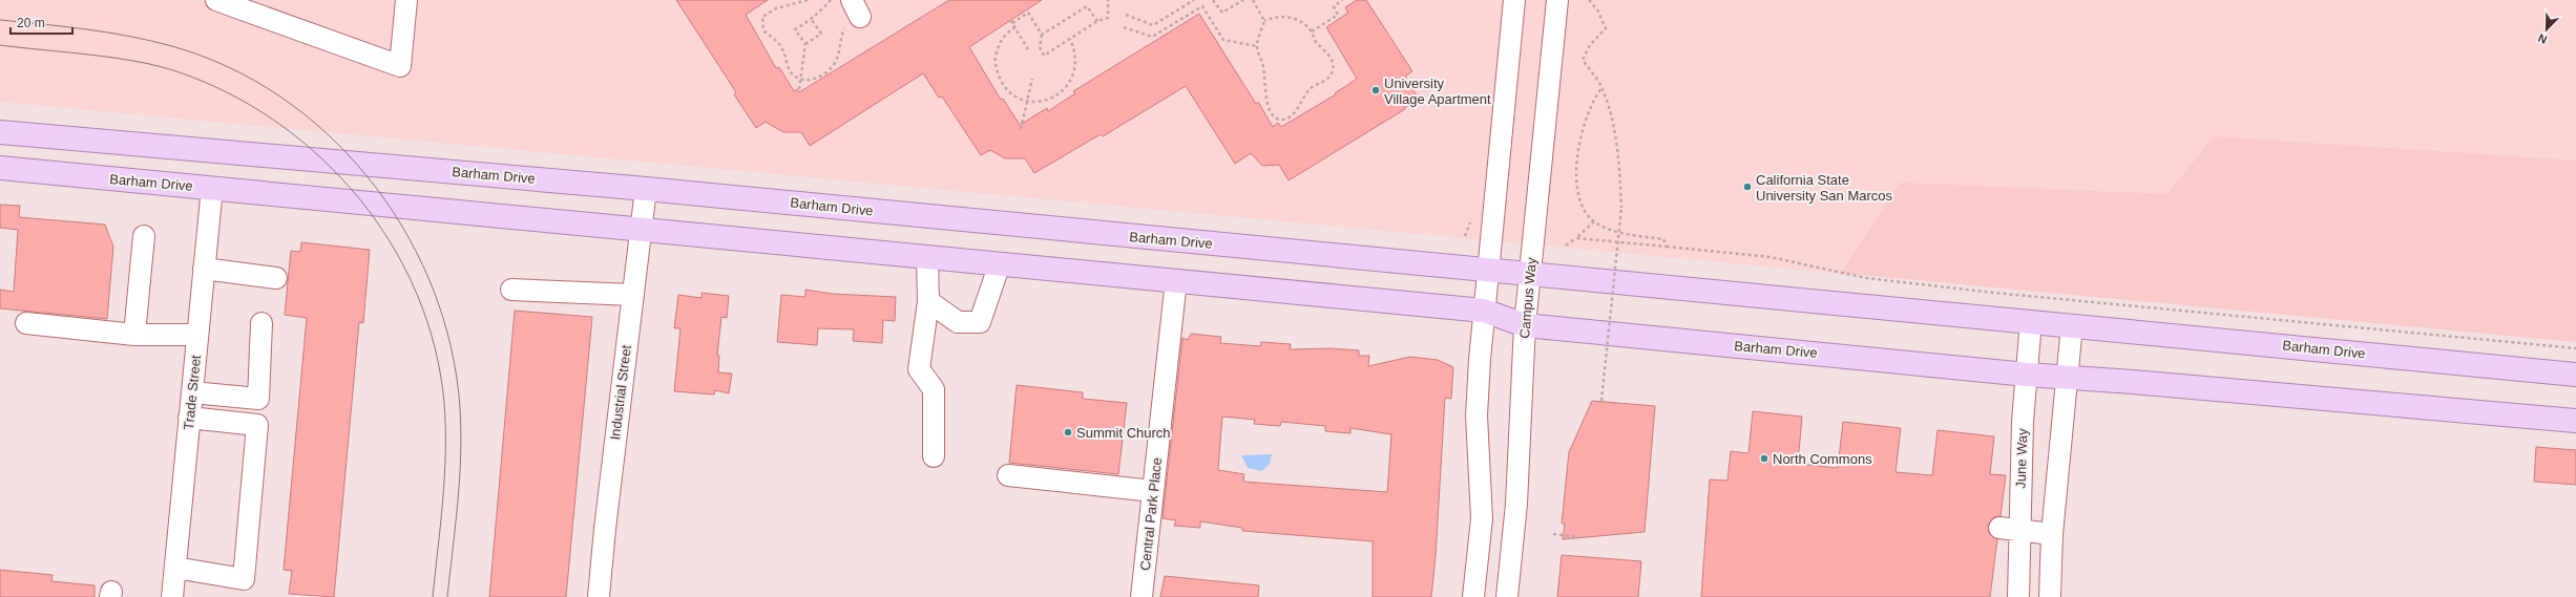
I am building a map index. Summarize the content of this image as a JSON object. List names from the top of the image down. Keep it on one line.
{"streets":{"main road":["Barham Drive"],"street":["Campus Way","Trade Street","Industrial Street","June Way","Central Park Place"]},"crossings":[["Barham Drive","Campus Way"],["Barham Drive","Trade Street"],["Barham Drive","Industrial Street"],["Barham Drive","June Way"],["Barham Drive","Central Park Place"]],"places":["University Village Apartment","California State University San Marcos","Summit Church","North Commons"],"scale_bar":"20 m","north":"bottom left"}
